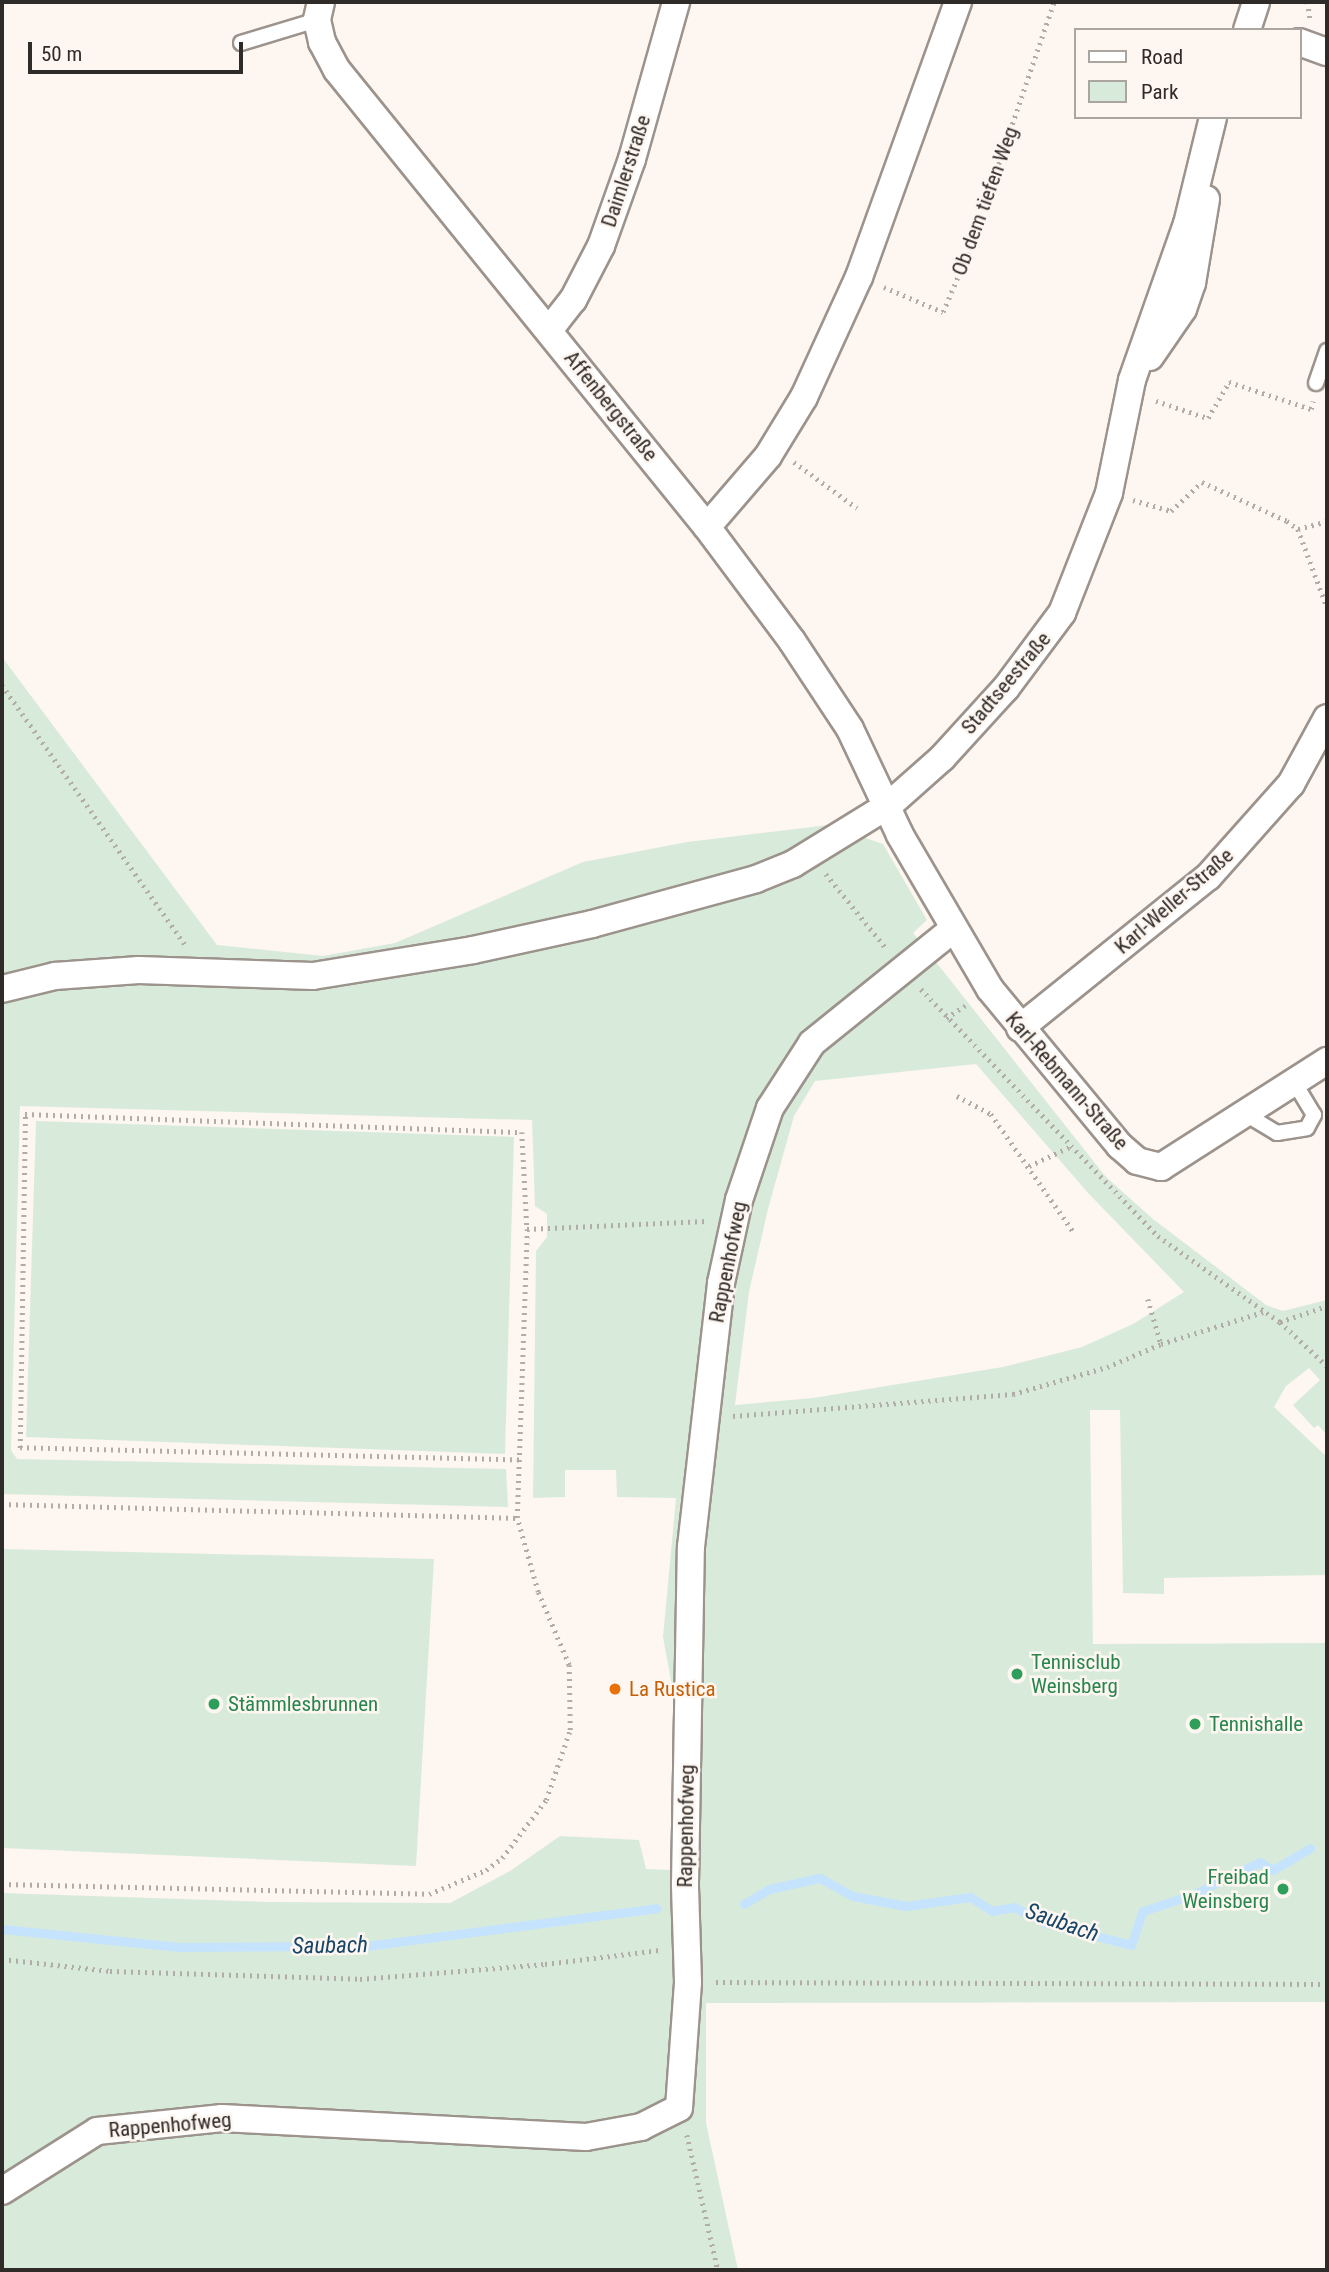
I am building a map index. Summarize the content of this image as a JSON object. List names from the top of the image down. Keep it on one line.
{"streets":{"street":["Daimlerstraße","Affenbergstraße","Stadtseestraße","Karl-Weller-Straße","Karl-Rebmann-Straße","Rappenhofweg"],"path":["Ob dem tiefen Weg"]},"crossings":[["Daimlerstraße","Affenbergstraße"],["Affenbergstraße","Stadtseestraße"],["Affenbergstraße","Karl-Rebmann-Straße"],["Stadtseestraße","Karl-Rebmann-Straße"],["Karl-Weller-Straße","Karl-Rebmann-Straße"],["Karl-Rebmann-Straße","Rappenhofweg"]],"water":["Saubach"],"places":["Tennisclub Weinsberg","La Rustica","Stämmlesbrunnen","Tennishalle","Freibad Weinsberg"],"legend":["Road","Park"],"scale_bar":"50 m"}
